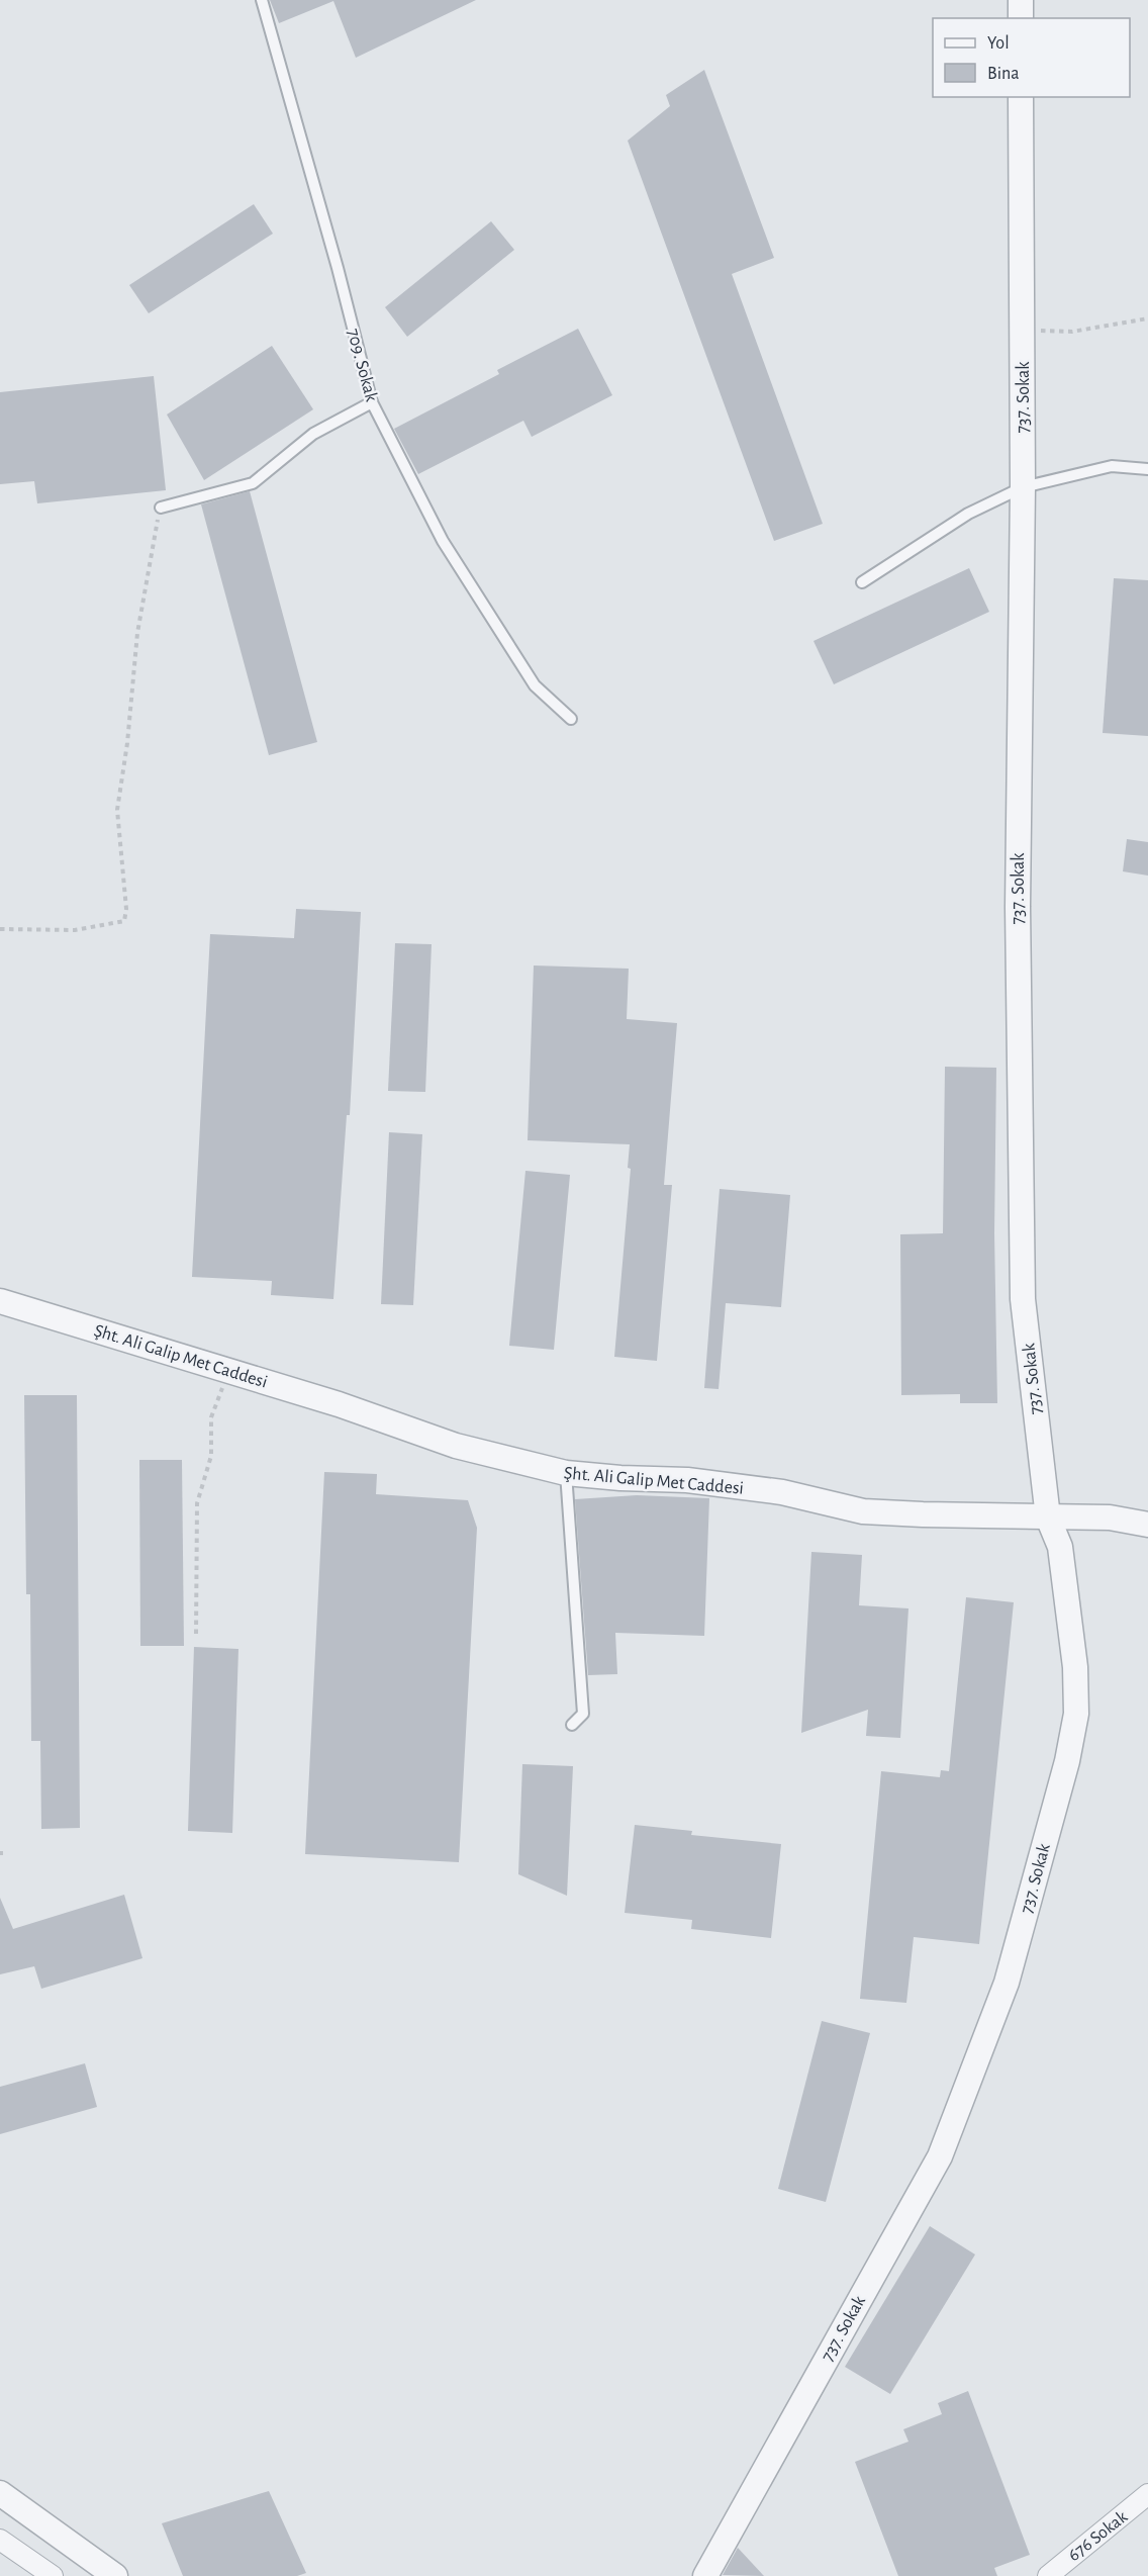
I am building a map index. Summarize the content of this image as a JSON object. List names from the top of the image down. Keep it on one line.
{"streets":{"street":["737. Sokak","Şht. Ali Galip Met Caddesi","676 Sokak"],"lane":["709. Sokak"]},"crossings":[["737. Sokak","Şht. Ali Galip Met Caddesi"]],"legend":["Yol","Bina"]}
